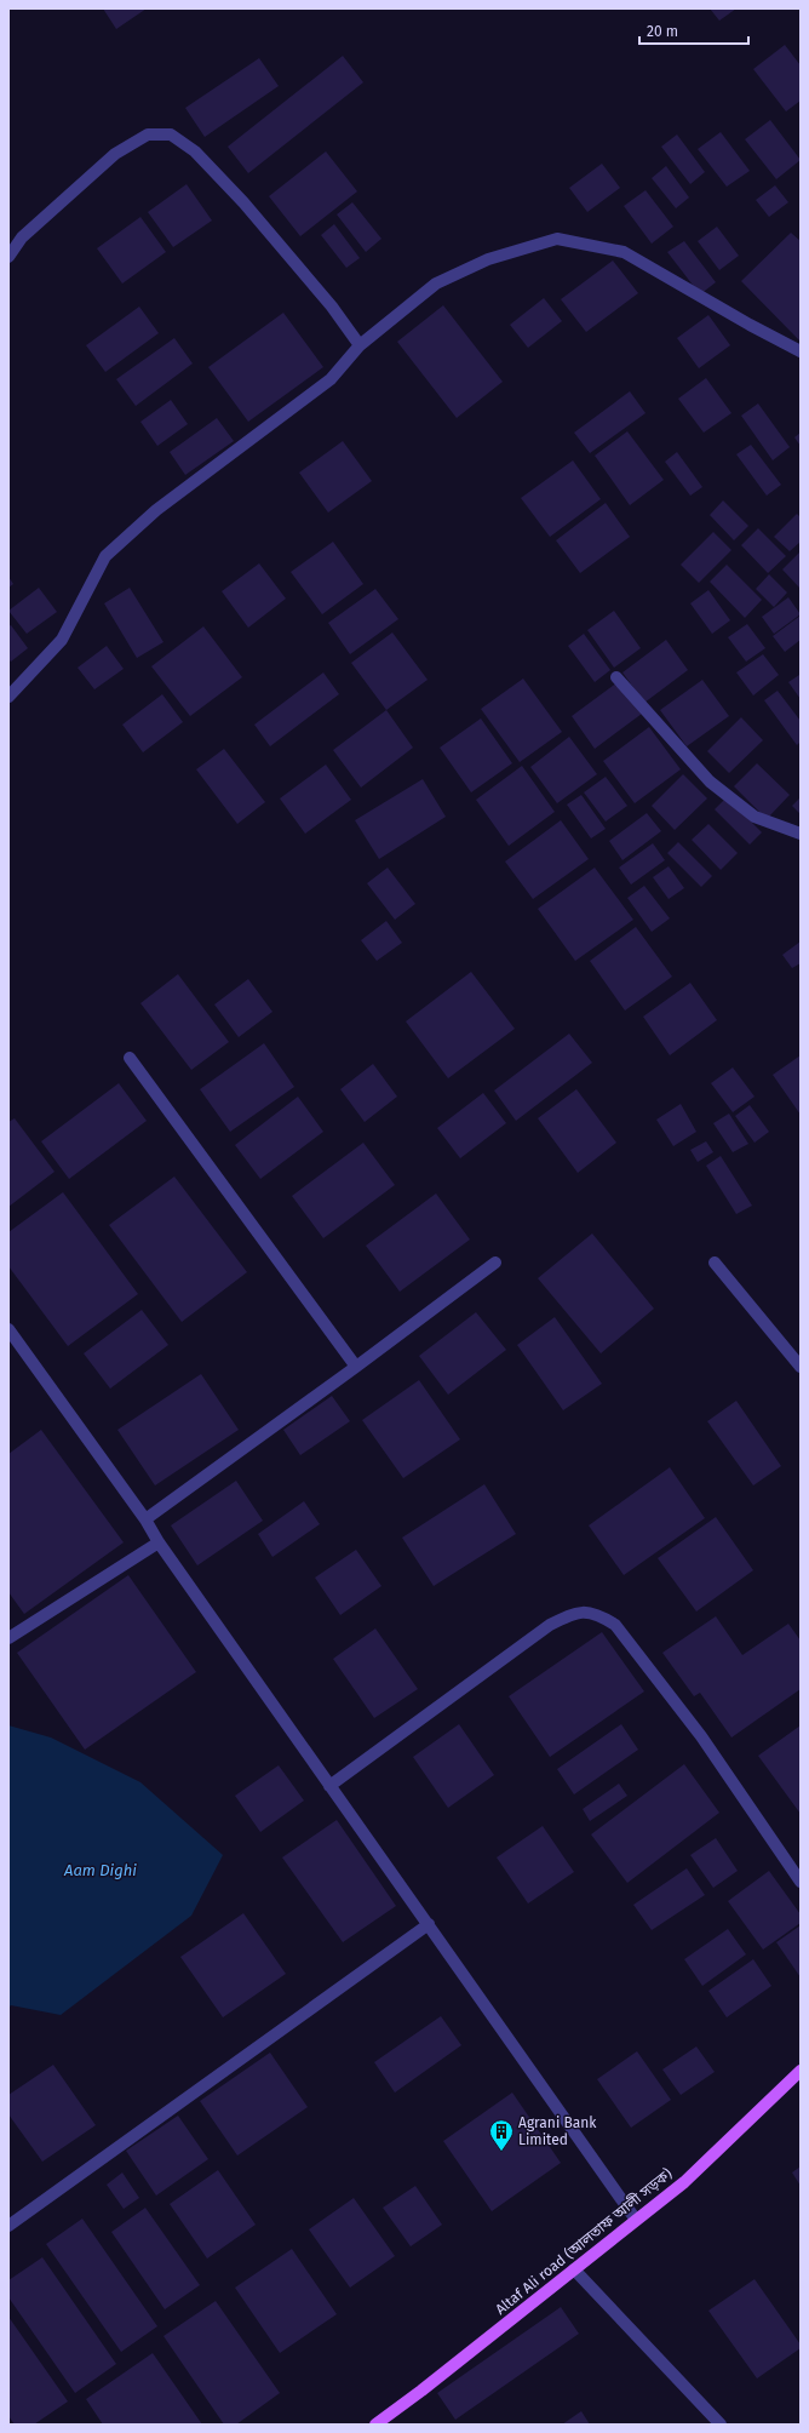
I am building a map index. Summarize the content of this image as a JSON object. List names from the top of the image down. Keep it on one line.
{"streets":{"main road":["Altaf Ali road (আলতাফ আলী সড়ক)"]},"water":["Aam Dighi"],"places":{"building":["Agrani Bank Limited"]},"scale_bar":"20 m"}
